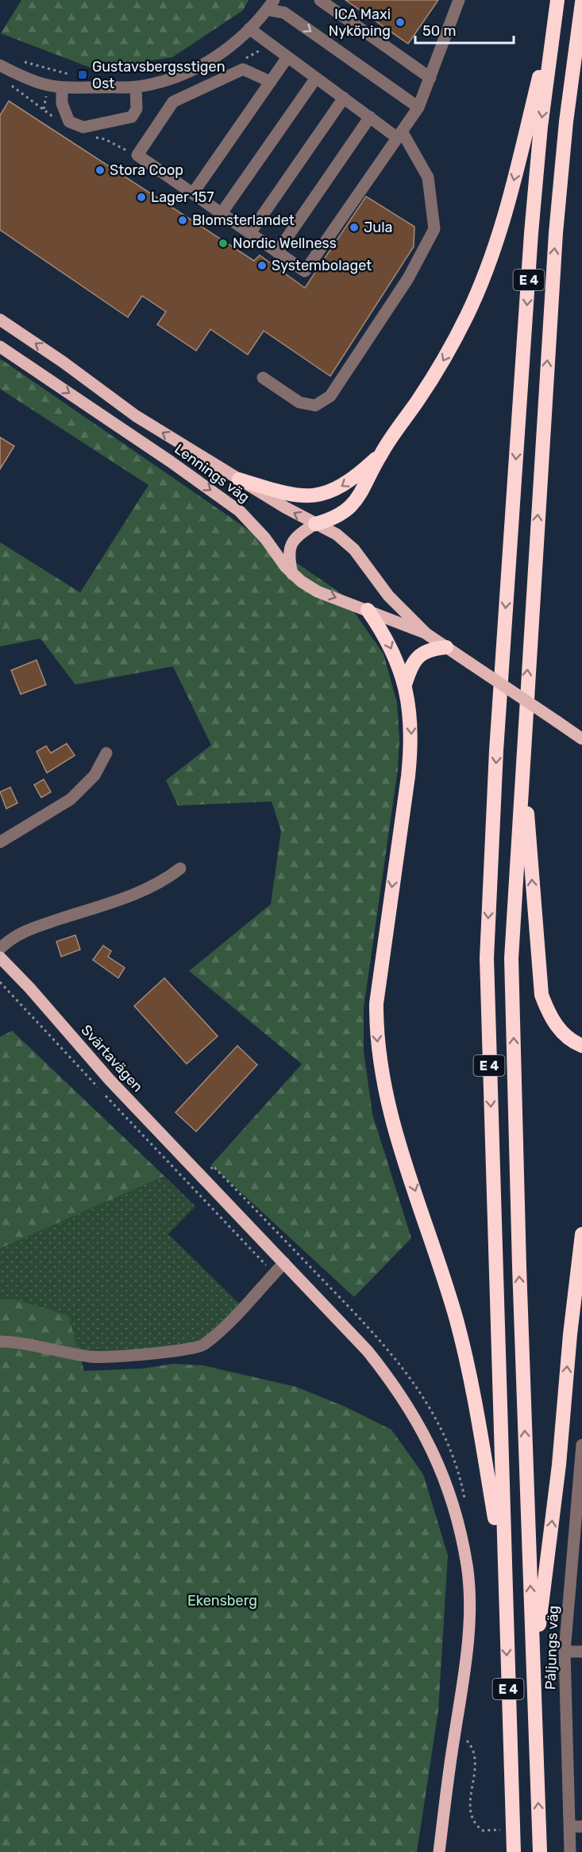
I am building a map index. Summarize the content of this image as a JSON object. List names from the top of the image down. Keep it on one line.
{"streets":{"highway":["E 4"],"main road":["Lennings väg","Svärtavägen"],"street":["Påljungs väg"]},"parks":["Ekensberg"],"places":{"other":["ICA Maxi Nyköping","Stora Coop","Lager 157","Blomsterlandet","Jula","Nordic Wellness","Systembolaget"],"transit":["Gustavsbergsstigen Ost"]},"scale_bar":"50 m"}
